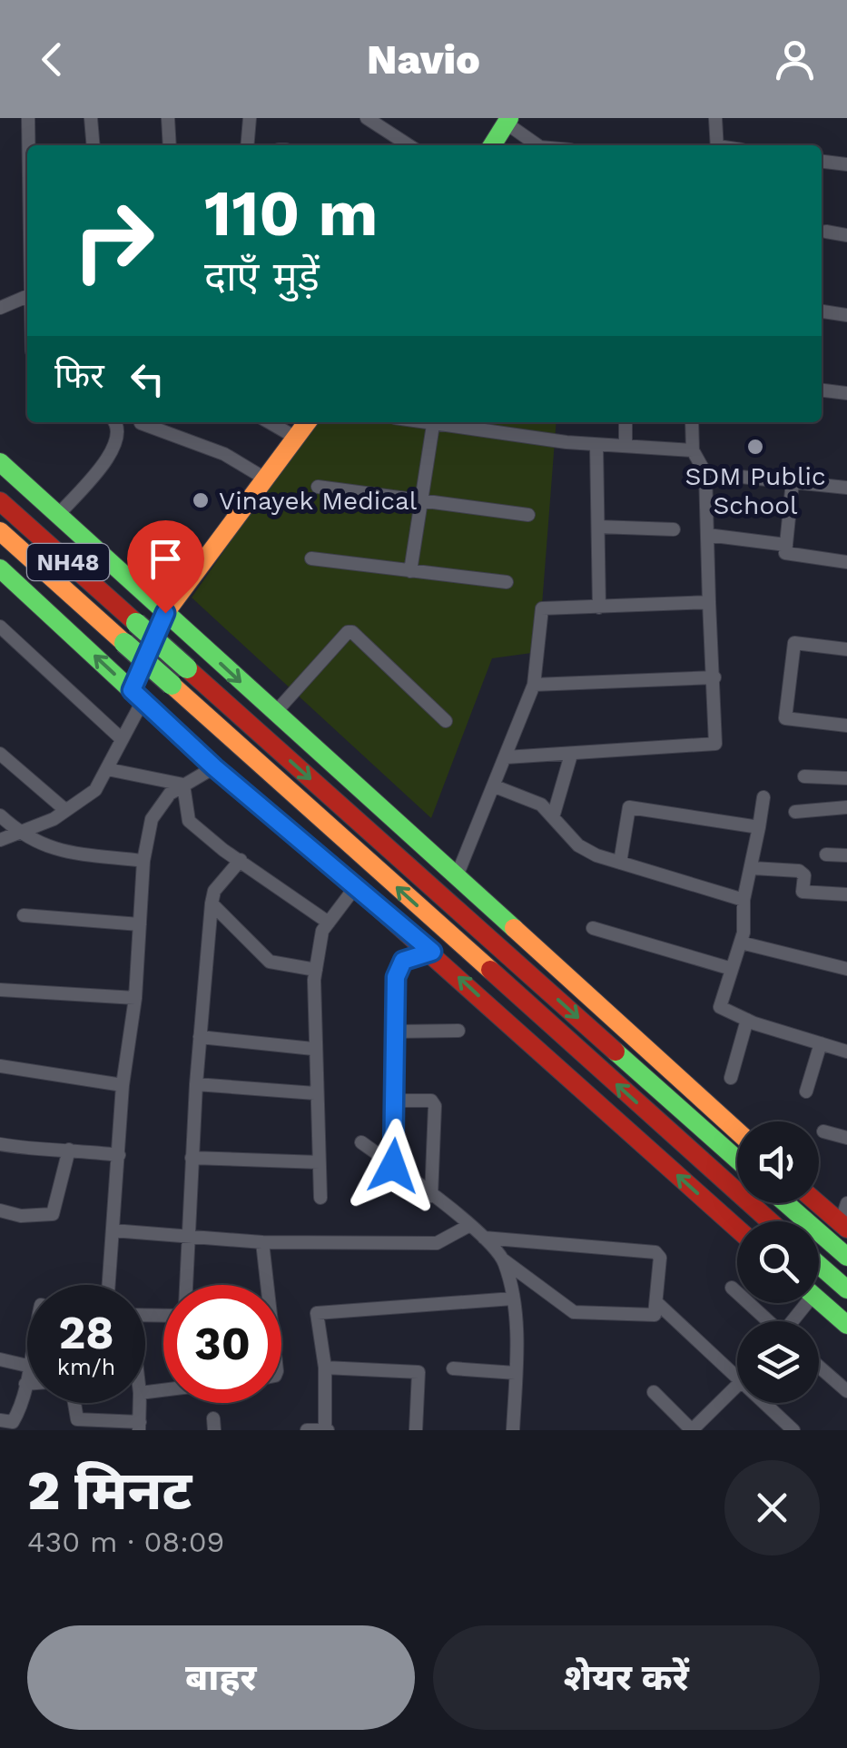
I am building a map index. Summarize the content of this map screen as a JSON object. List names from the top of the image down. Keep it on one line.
{"streets":{"main road":["NH48"]},"places":["SDM Public School","Vinayek Medical"],"page":{"header":"Navio","turn":["110 m","दाएँ मुड़ें"],"then":"फिर","speed":"28 km/h","limit":"30","heading":["2 मिनट","430 m · 08:09"],"buttons":["बाहर","शेयर करें"]}}
